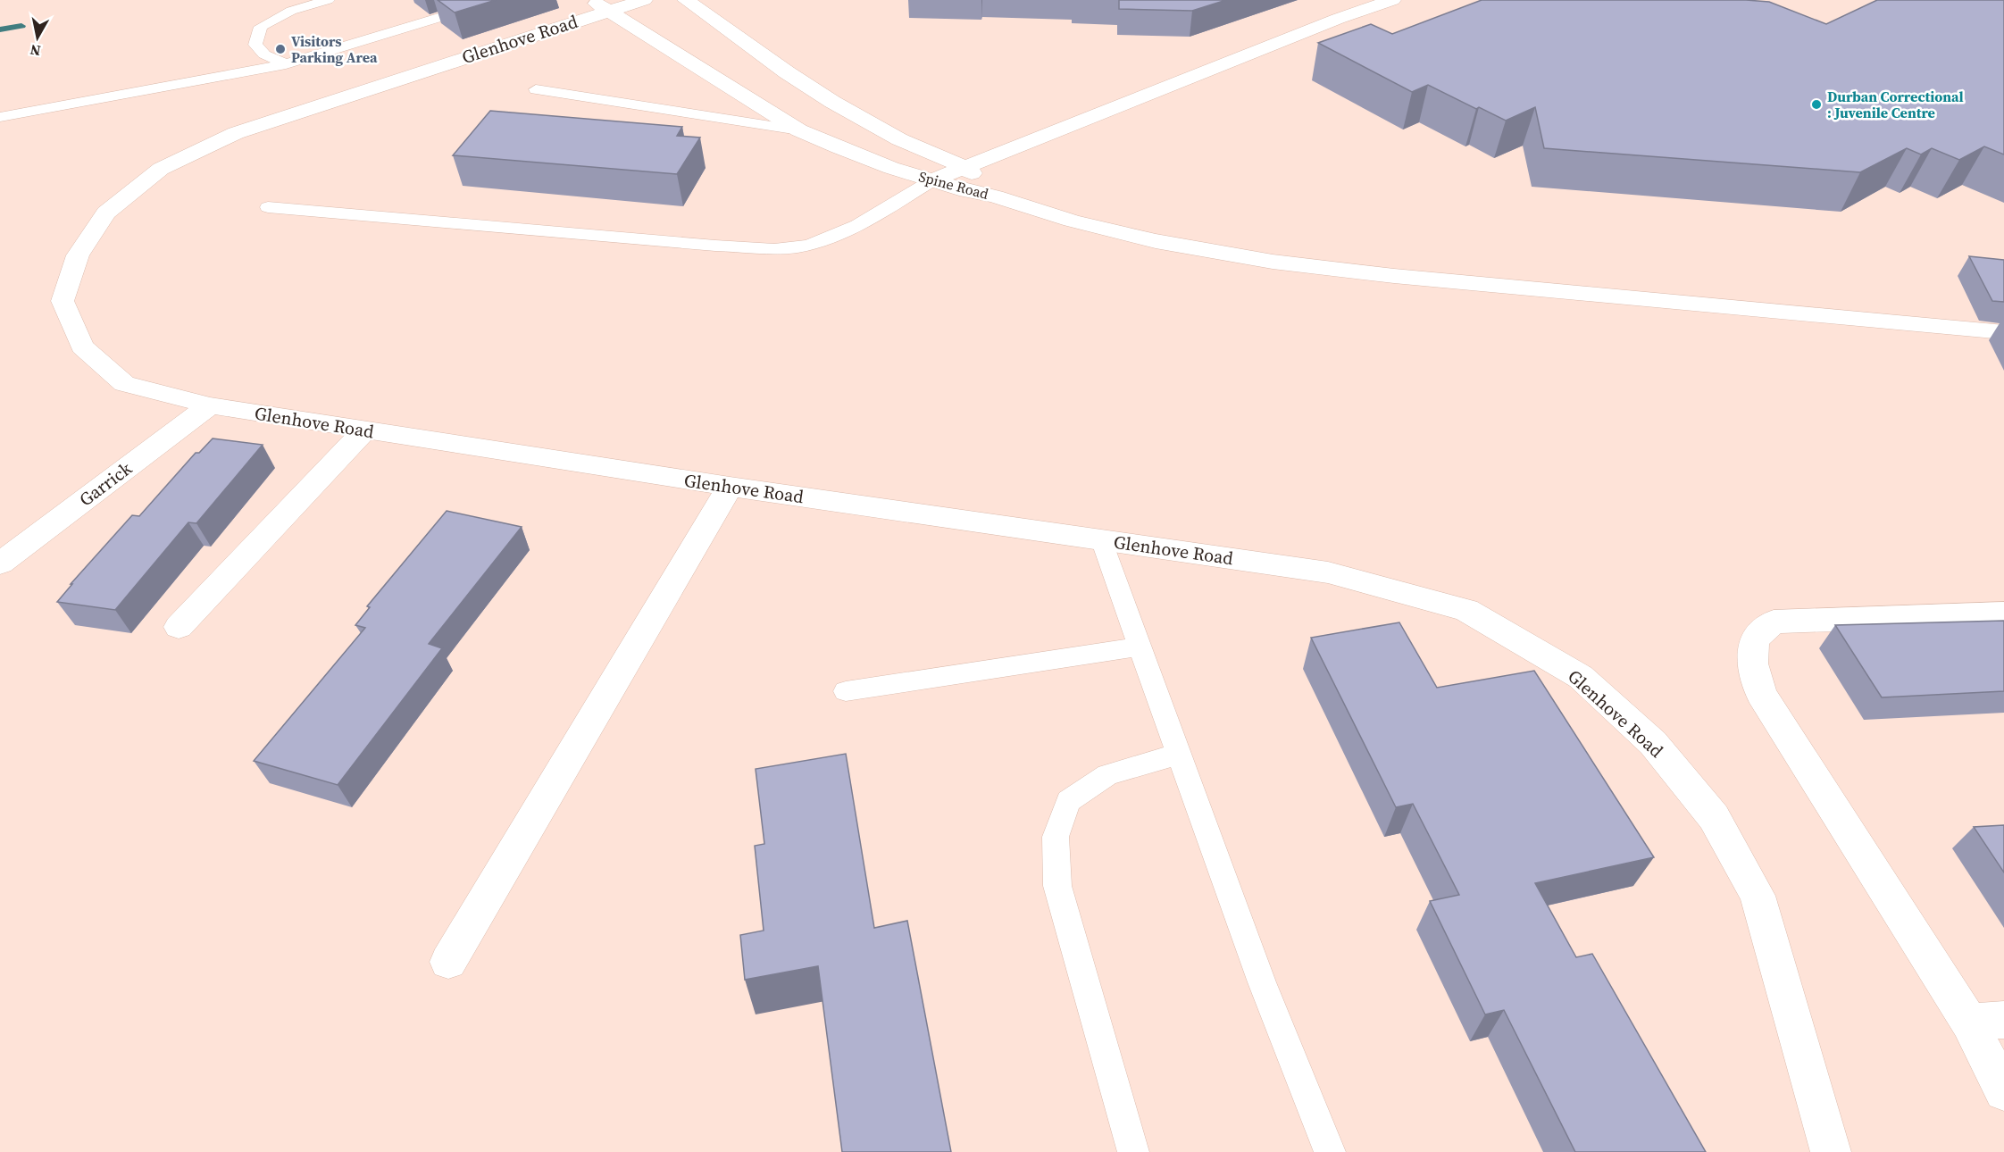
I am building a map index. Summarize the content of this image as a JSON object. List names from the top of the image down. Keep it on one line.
{"streets":{"street":["Glenhove Road","Spine Road","Garrick"]},"crossings":[["Glenhove Road","Spine Road"],["Glenhove Road","Garrick"]],"places":["Visitors Parking Area","Durban Correctional : Juvenile Centre"],"north":"bottom"}
